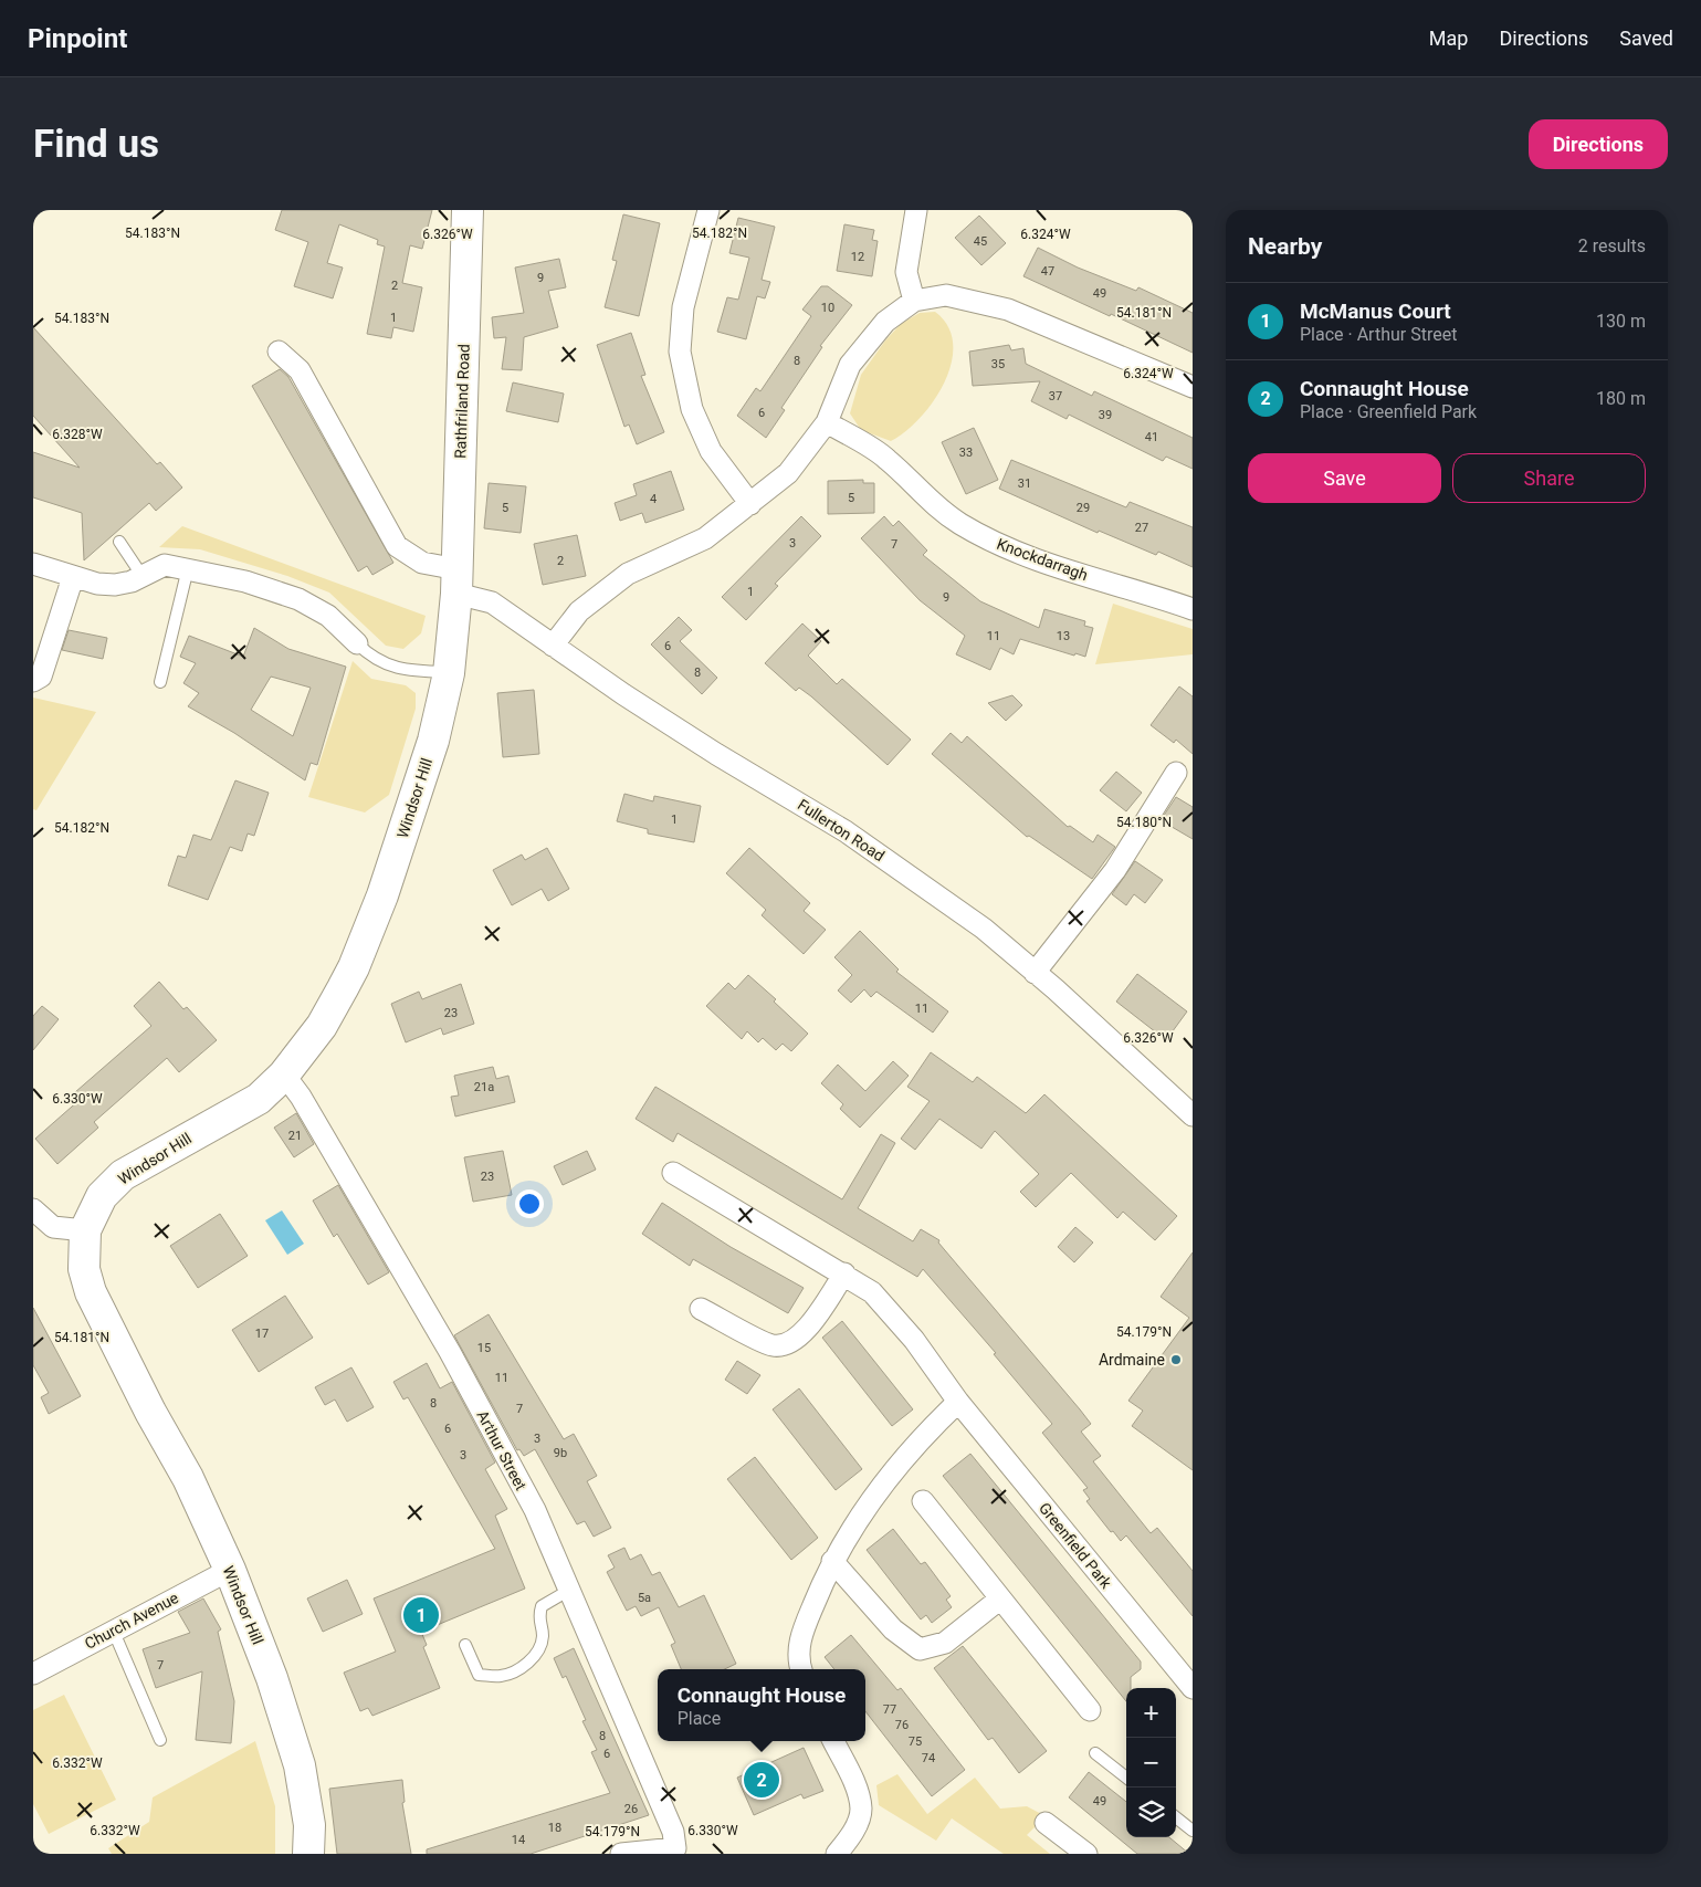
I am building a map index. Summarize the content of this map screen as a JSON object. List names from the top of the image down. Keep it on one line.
{"streets":{"main road":["Rathfriland Road","Windsor Hill"],"street":["Knockdarragh","Fullerton Road","Arthur Street","Greenfield Park","Church Avenue"]},"crossings":[["Rathfriland Road","Windsor Hill"],["Rathfriland Road","Fullerton Road"],["Windsor Hill","Fullerton Road"],["Windsor Hill","Arthur Street"],["Windsor Hill","Church Avenue"]],"places":["Ardmaine"],"house_numbers":["45","12","47","9","2","49","10","1","8","35","37","6","39","41","33","31","5","4","5","29","27","3","7","2","1","9","11","13","6","8","1","11","23","21a","21","23","17","15","11","8","7","6","3","9b","3","5a","7","77","76","8","75","6","74","49","26","18","14"],"page":{"header":"Pinpoint","nav":["Map","Directions","Saved"],"buttons":["Directions",["Save","Share"]],"title":"Find us","heading":["Nearby","2 results"],"list":[{"mark":"1","name":"McManus Court","note":"Place · Arthur Street","value":"130 m"},{"mark":"2","name":"Connaught House","note":"Place · Greenfield Park","value":"180 m"}],"pins":["1","2"],"popup":["Connaught House","Place"],"map_buttons":["+","−"]},"coordinates":["54.182°N","54.183°N","6.326°W","6.324°W","54.181°N","6.328°W","54.180°N","6.330°W","54.179°N","6.332°W"]}
